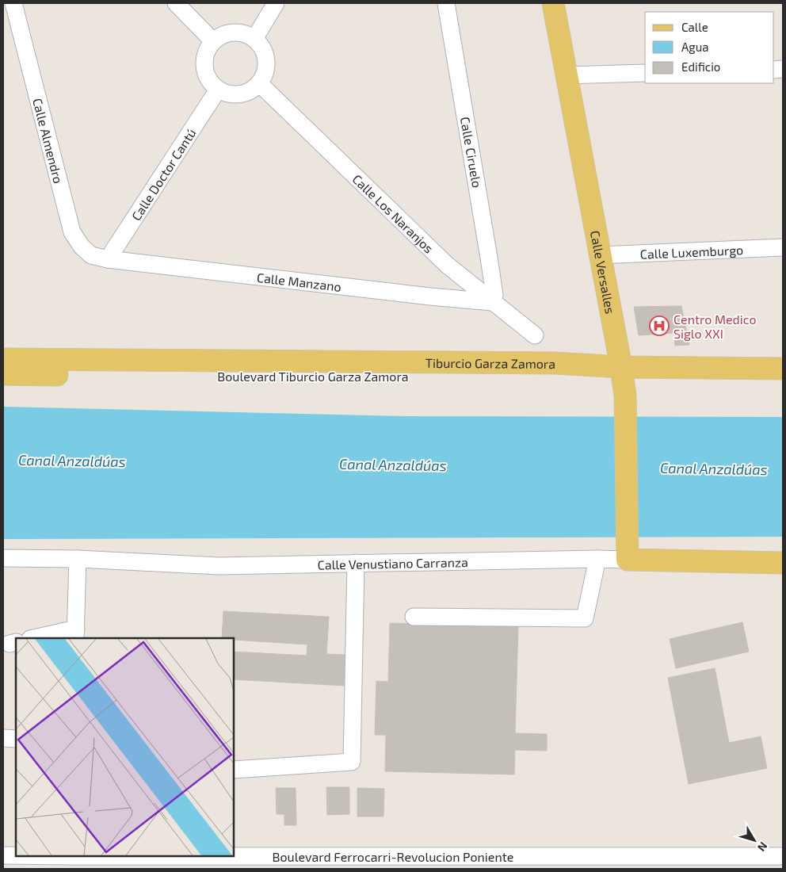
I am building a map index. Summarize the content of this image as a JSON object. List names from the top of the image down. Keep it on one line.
{"streets":{"main road":["Calle Versalles","Tiburcio Garza Zamora","Boulevard Tiburcio Garza Zamora","Calle Venustiano Carranza"],"street":["Calle Almendro","Calle Ciruelo","Calle Doctor Cantú","Calle Los Naranjos","Calle Luxemburgo","Calle Manzano","Boulevard Ferrocarri-Revolucion Poniente"]},"crossings":[["Calle Almendro","Calle Doctor Cantú"],["Calle Almendro","Calle Manzano"],["Calle Ciruelo","Calle Los Naranjos"],["Calle Ciruelo","Calle Manzano"],["Calle Doctor Cantú","Calle Los Naranjos"],["Calle Doctor Cantú","Calle Manzano"],["Calle Los Naranjos","Calle Manzano"],["Calle Luxemburgo","Calle Versalles"],["Calle Versalles","Tiburcio Garza Zamora"],["Calle Versalles","Boulevard Tiburcio Garza Zamora"],["Calle Versalles","Calle Venustiano Carranza"],["Tiburcio Garza Zamora","Boulevard Tiburcio Garza Zamora"]],"water":["Canal Anzaldúas"],"places":{"hospital":["Centro Medico Siglo XXI"]},"legend":["Calle","Agua","Edificio"],"north":"bottom right"}
